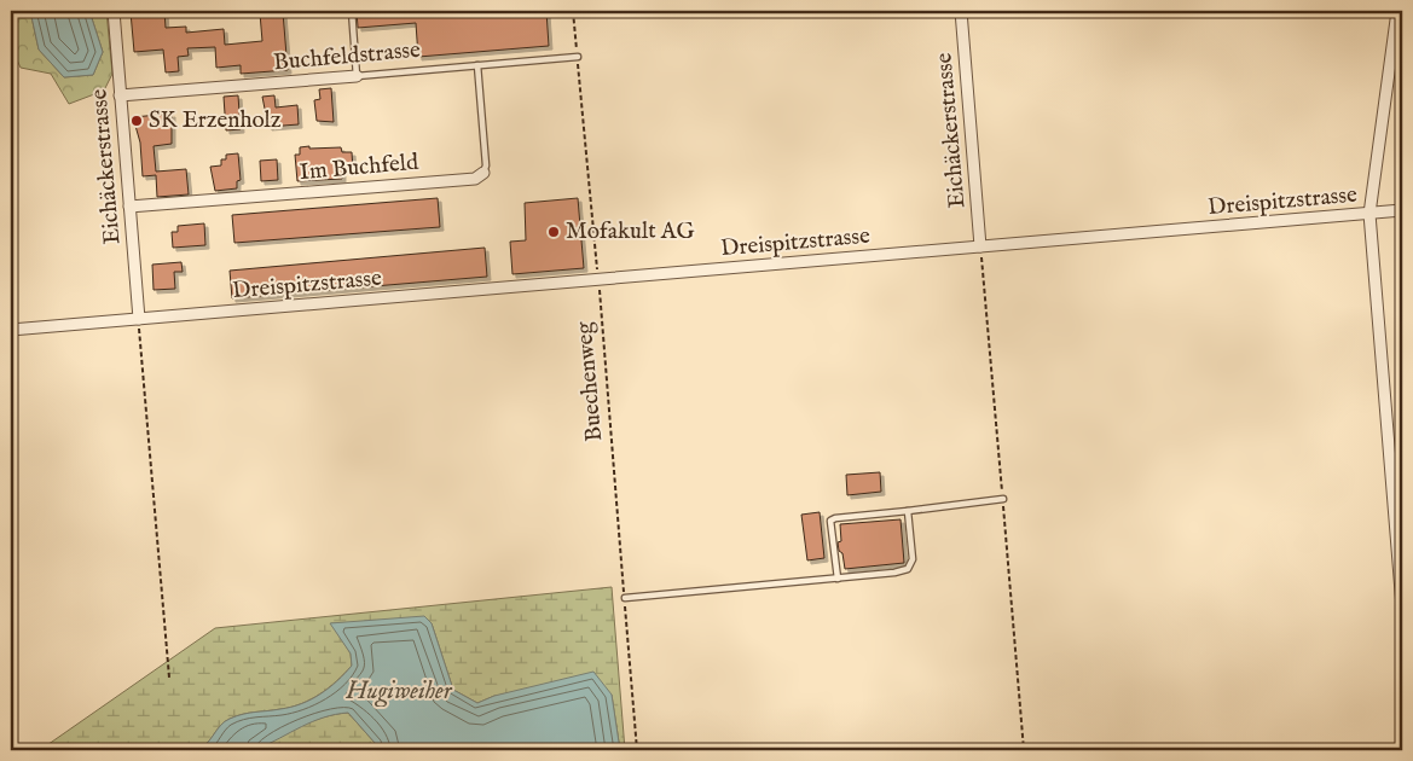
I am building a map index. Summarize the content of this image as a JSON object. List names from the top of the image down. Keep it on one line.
{"streets":{"street":["Buchfeldstrasse","Eichäckerstrasse","Im Buchfeld","Dreispitzstrasse"],"path":["Buechenweg"]},"crossings":[["Buchfeldstrasse","Eichäckerstrasse"],["Buchfeldstrasse","Im Buchfeld"],["Buchfeldstrasse","Buechenweg"],["Eichäckerstrasse","Im Buchfeld"],["Eichäckerstrasse","Dreispitzstrasse"],["Dreispitzstrasse","Buechenweg"]],"water":["Hugiweiher"],"places":["SK Erzenholz","Mofakult AG"]}
